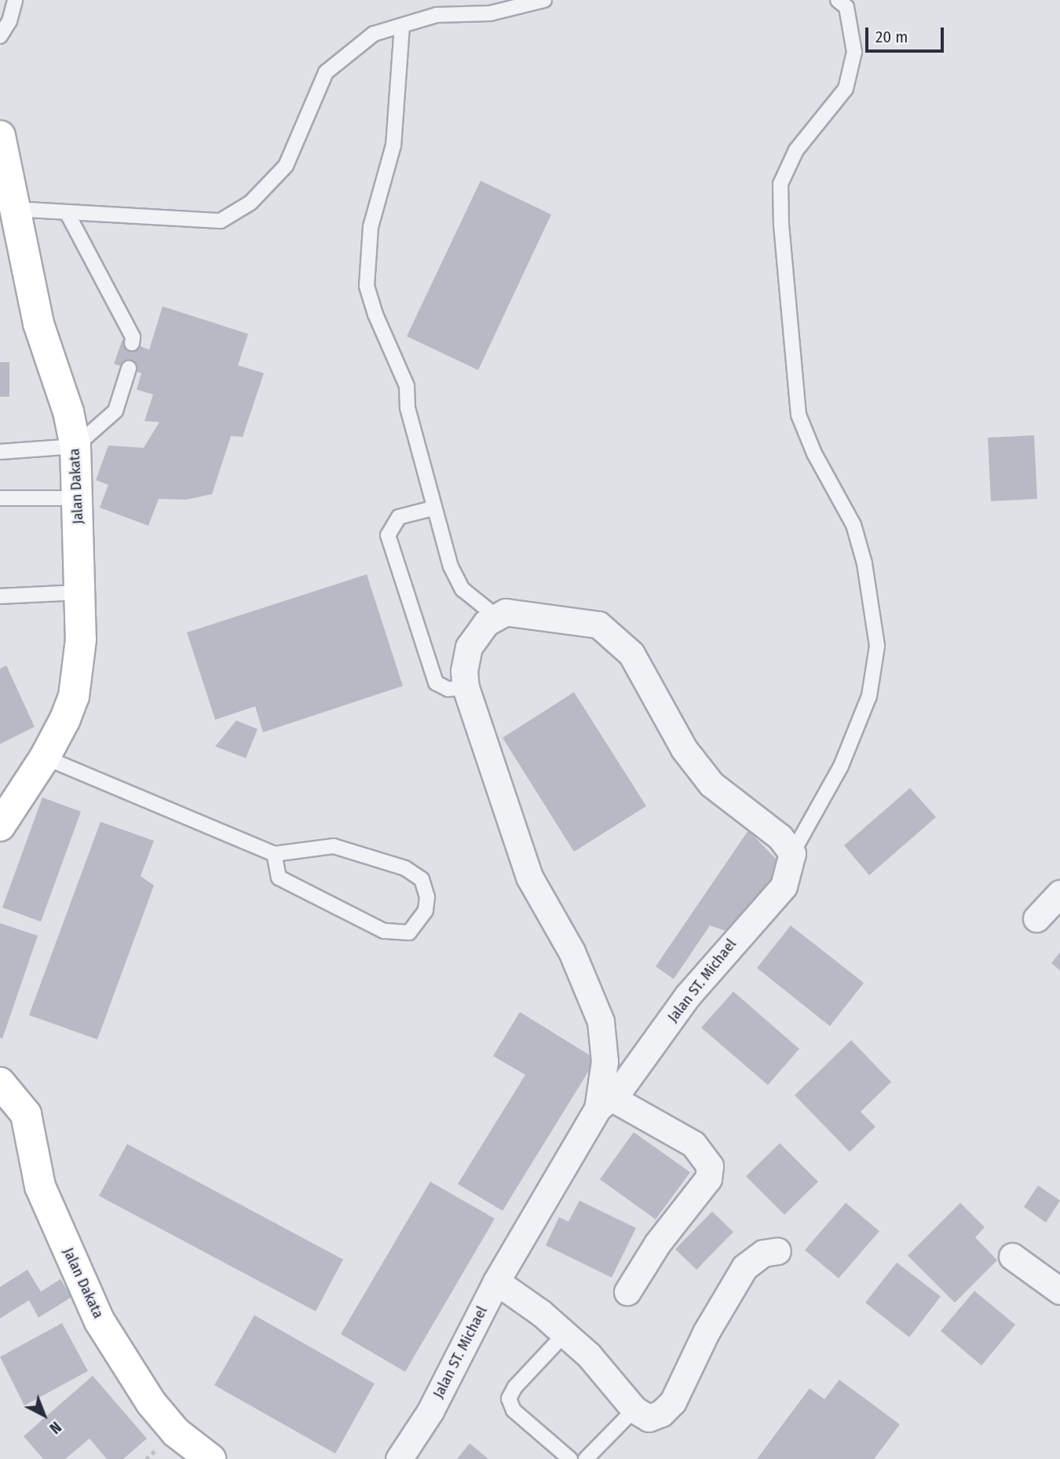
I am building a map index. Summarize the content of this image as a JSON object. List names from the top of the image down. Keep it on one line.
{"streets":{"street":["Jalan Dakata","Jalan ST. Michael"]},"scale_bar":"20 m","north":"bottom right"}
